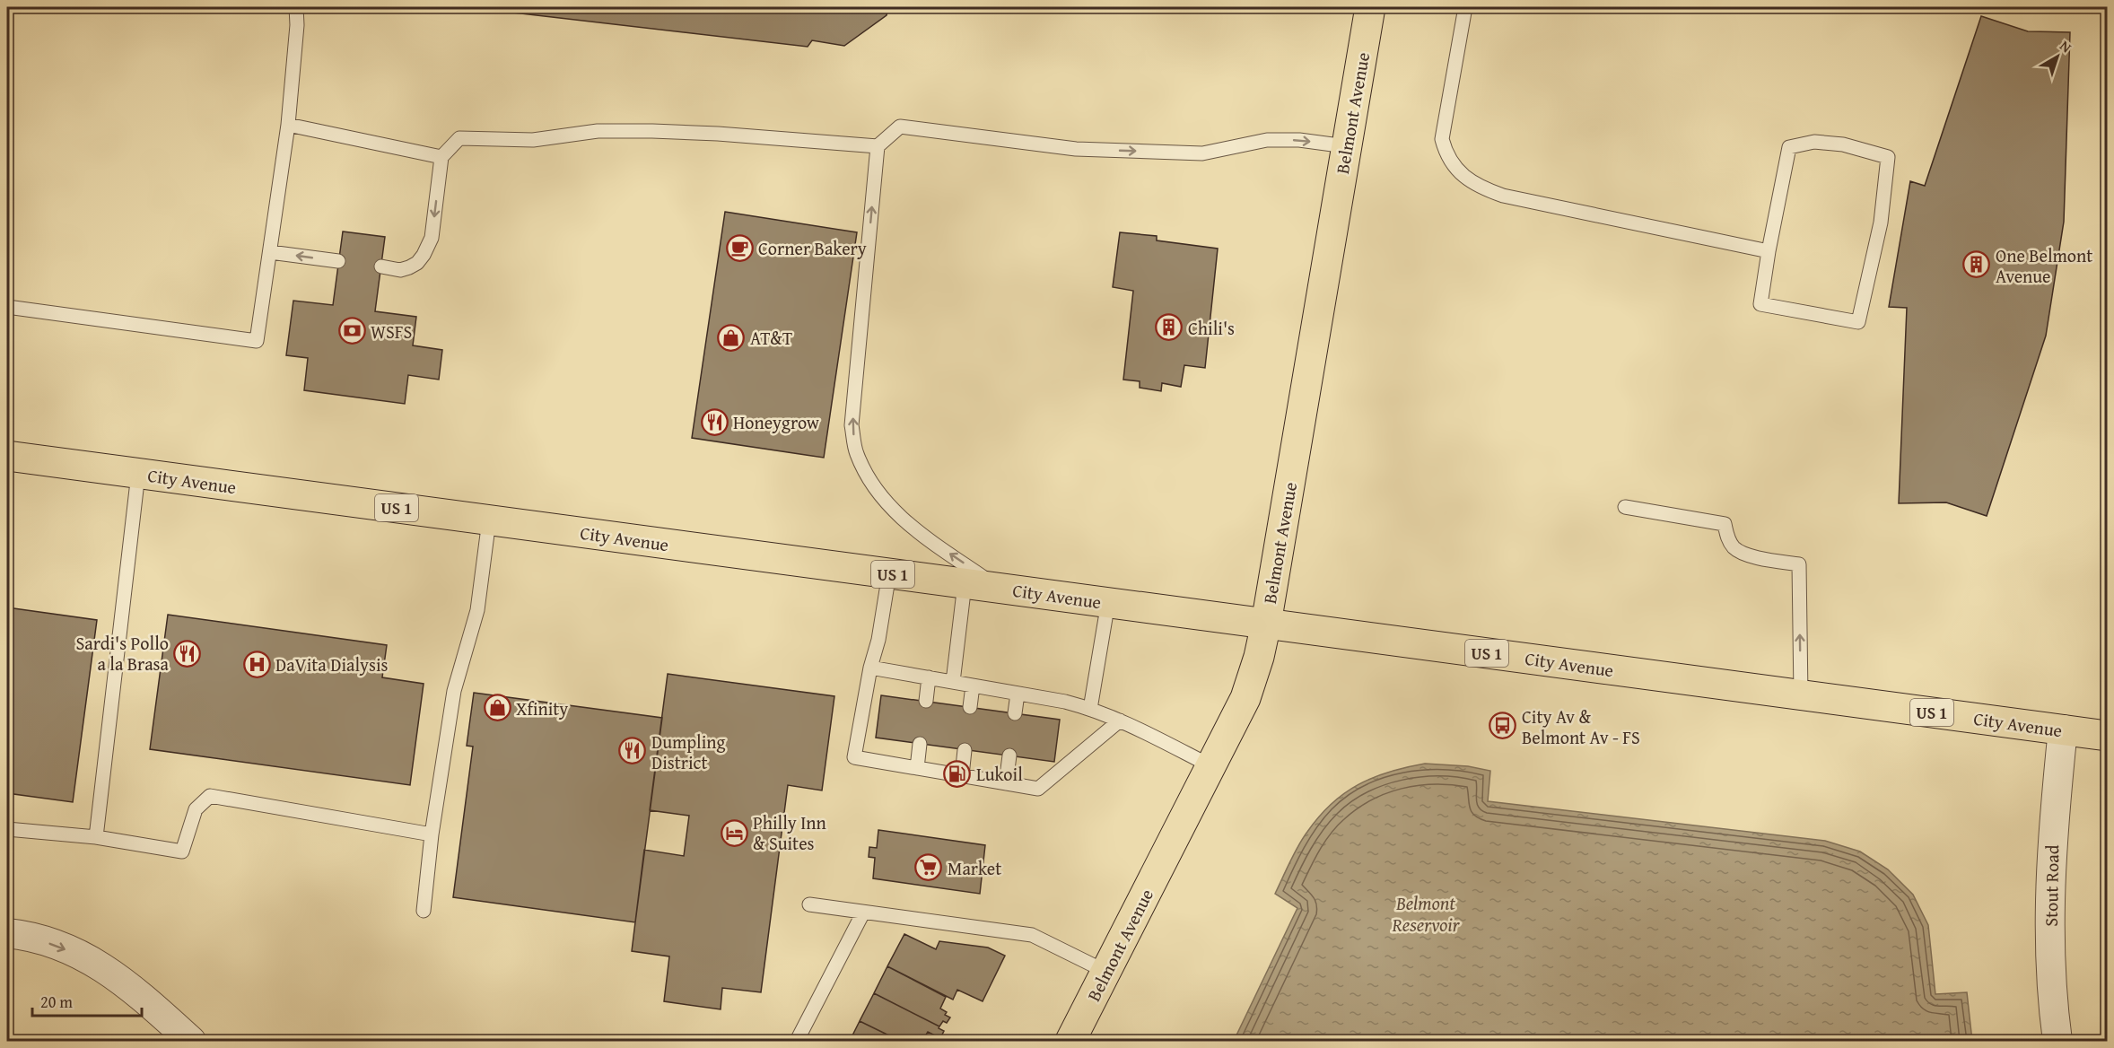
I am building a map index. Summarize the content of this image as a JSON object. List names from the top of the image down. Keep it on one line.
{"streets":{"main road":["Belmont Avenue","City Avenue","US 1"],"street":["Stout Road"]},"crossings":[["Belmont Avenue","City Avenue"],["City Avenue","Stout Road"]],"water":["Belmont Reservoir"],"places":{"cafe":["Corner Bakery"],"building":["One Belmont Avenue","Chili's"],"bank":["WSFS"],"shop":["AT&T","Xfinity"],"restaurant":["Honeygrow","Sardi's Pollo a la Brasa","Dumpling District"],"hospital":["DaVita Dialysis"],"bus stop":["City Av & Belmont Av - FS"],"fuel station":["Lukoil"],"hotel":["Philly Inn & Suites"],"supermarket":["Market"]},"scale_bar":"20 m","north":"top right"}
